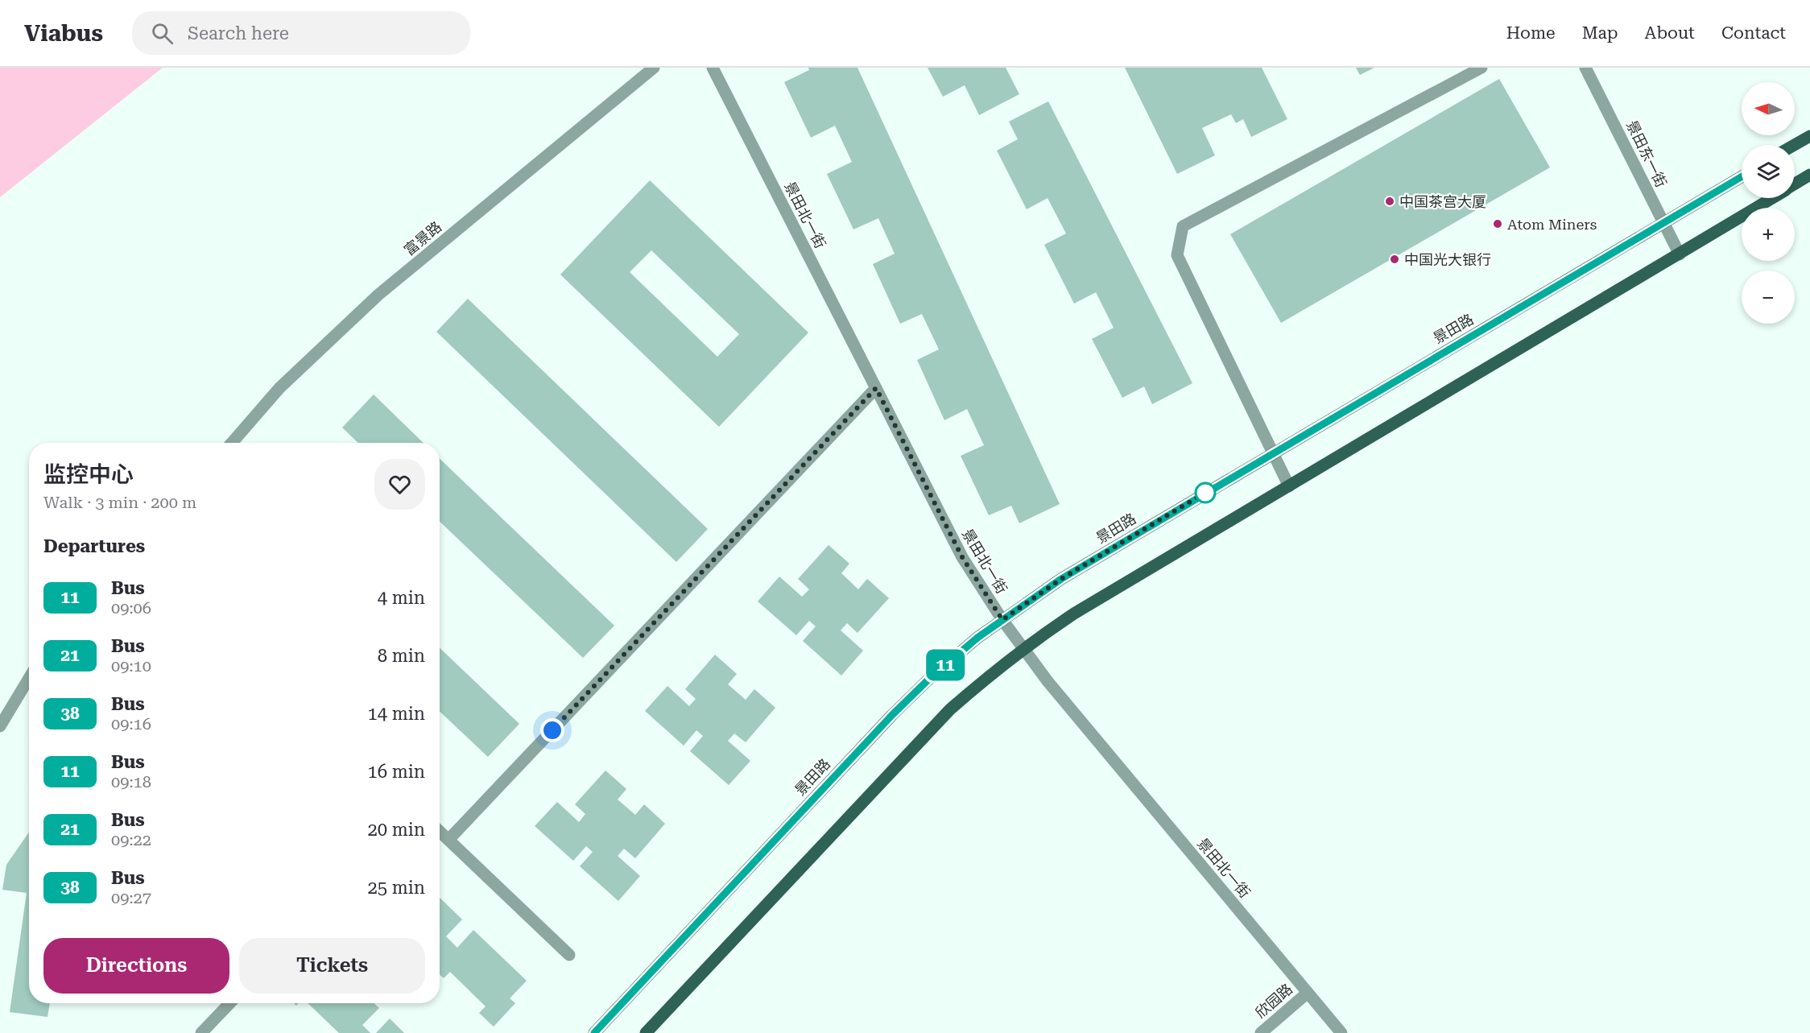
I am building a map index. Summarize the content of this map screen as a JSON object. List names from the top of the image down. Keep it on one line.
{"streets":{"main road":["景田路"],"street":["景田东一街","景田北一街","富景路","欣园路"]},"crossings":[["景田东一街","景田路"],["景田北一街","景田路"],["景田北一街","欣园路"]],"places":["中国茶宫大厦","Atom Miners","中国光大银行"],"lines":["bus line 11"],"north":"left","page":{"header":"Viabus","search":"Search here","nav":["Home","Map","About","Contact"],"on_map":"11","map_buttons":["+","−"],"heading":[["监控中心","Walk · 3 min · 200 m"],"Departures"],"list":[{"mark":"11","name":"Bus","note":"09:06","value":"4 min"},{"mark":"21","name":"Bus","note":"09:10","value":"8 min"},{"mark":"38","name":"Bus","note":"09:16","value":"14 min"},{"mark":"11","name":"Bus","note":"09:18","value":"16 min"},{"mark":"21","name":"Bus","note":"09:22","value":"20 min"},{"mark":"38","name":"Bus","note":"09:27","value":"25 min"}],"buttons":["Directions","Tickets"]}}
